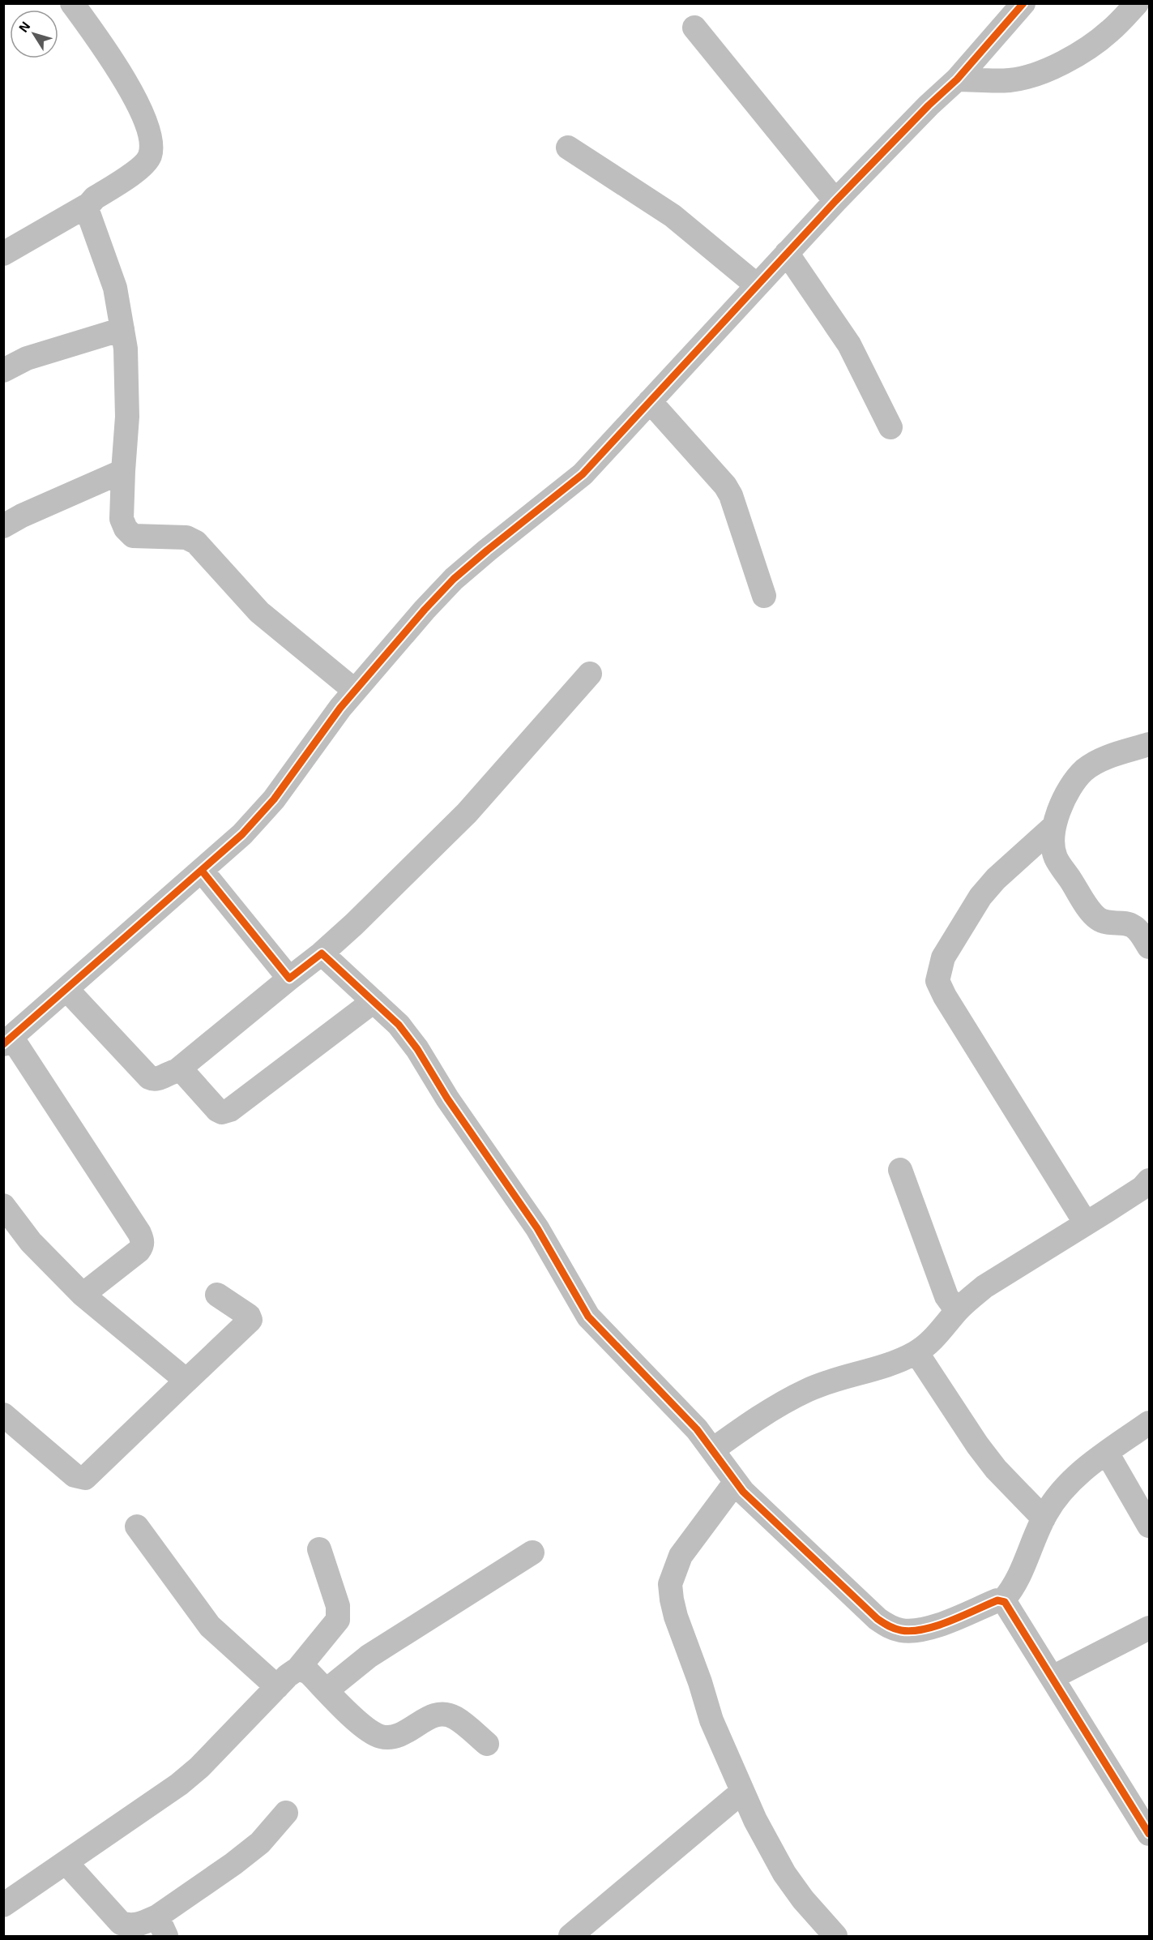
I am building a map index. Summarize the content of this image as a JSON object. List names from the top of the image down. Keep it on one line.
{"north":"top left"}
